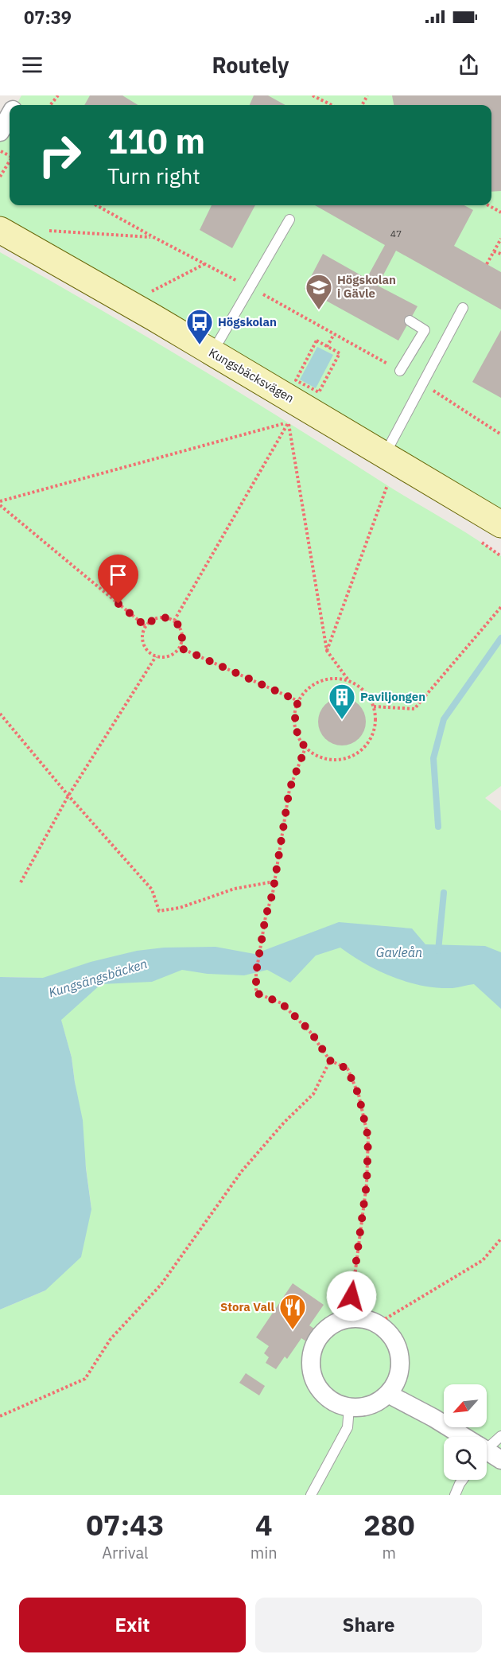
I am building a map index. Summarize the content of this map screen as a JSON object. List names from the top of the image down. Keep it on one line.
{"streets":{"street":["Kungsbäcksvägen"]},"water":["Gavleån","Kungsängsbäcken"],"places":{"school or university":["Högskolan i Gävle"],"bus stop":["Högskolan"],"building":["Paviljongen"],"restaurant":["Stora Vall"]},"house_numbers":["47"],"north":"bottom left","page":{"status":"07:39","header":"Routely","turn":["110 m","Turn right"],"eta":["07:43","Arrival","4","min","280","m"],"buttons":["Exit","Share"]}}
